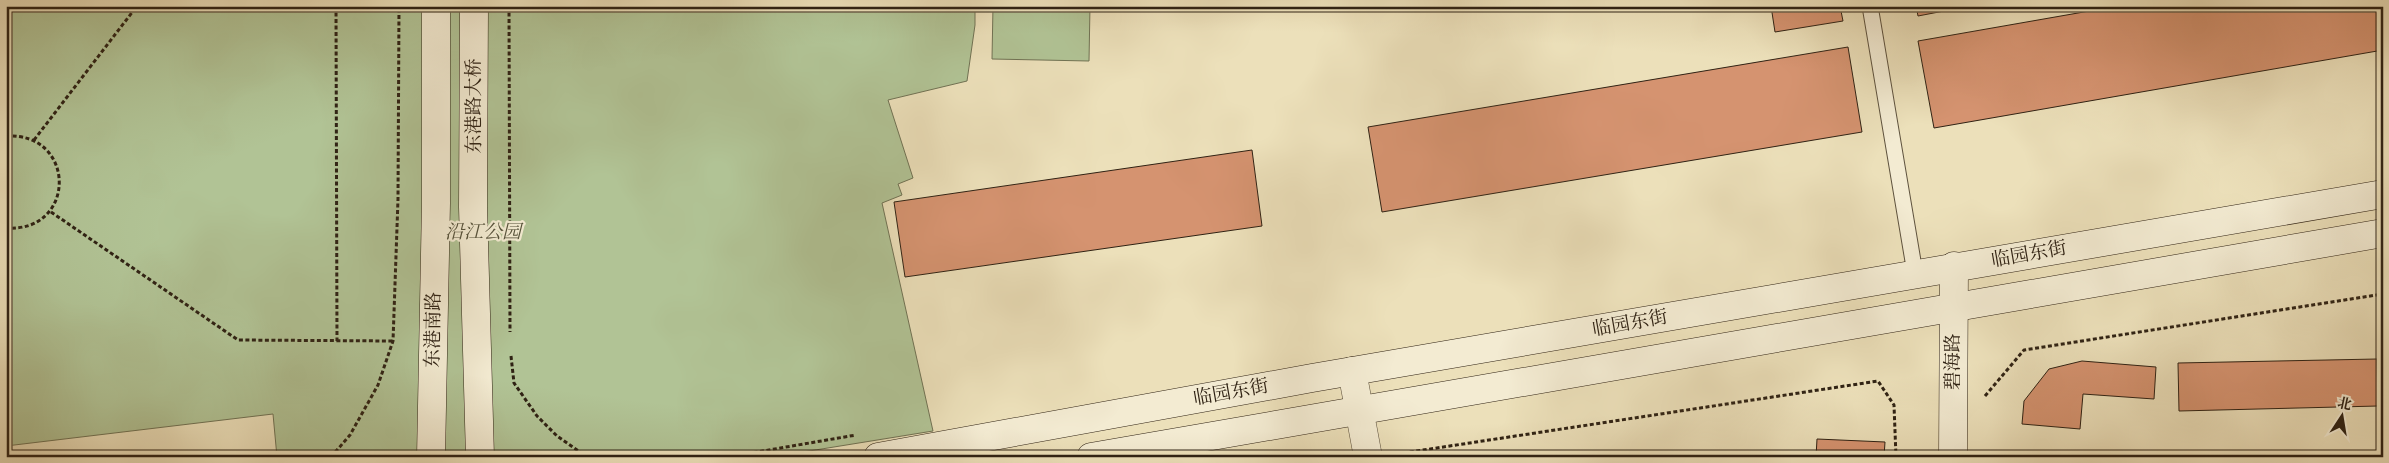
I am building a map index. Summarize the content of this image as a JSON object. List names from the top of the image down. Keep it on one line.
{"streets":{"street":["东港路大桥","临园东街","东港南路","碧海路"]},"crossings":[["东港路大桥","东港南路"],["临园东街","碧海路"]],"parks":["沿江公园"],"north":"top"}
